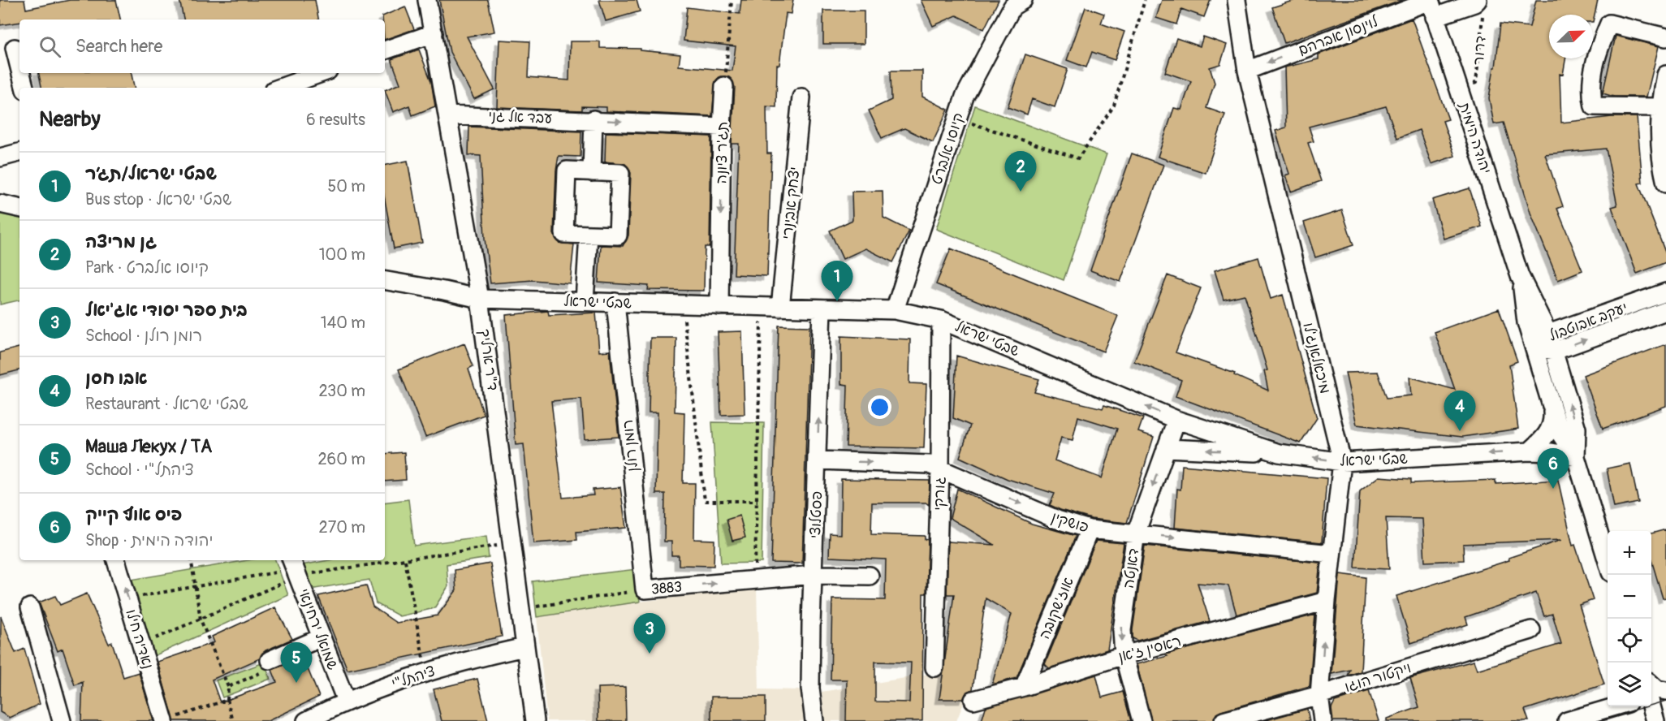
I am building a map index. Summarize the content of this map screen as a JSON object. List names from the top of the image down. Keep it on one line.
{"streets":{"street":["לוינסון אברהם","עבד אל גני","יהודה הימית","קיוסו אלברט","תג'ר ציונה","יצחק אבינרי","שבטי ישראל","יעקב אבוטבול","מיכאלאנג'לו","ד\"ר ארליך","רומן רולן","גורקי","פסטלוצי","פושקין","דאנטה","3883","אוז'שקובה","שמואל ירחינאי","נאדיה חילו","ראסין ז'אן","ציהתל\"י","ויקטור הוגו"],"path":["דרור"]},"crossings":[["לוינסון אברהם","יהודה הימית"],["לוינסון אברהם","מיכאלאנג'לו"],["דרור","יהודה הימית"],["עבד אל גני","תג'ר ציונה"],["עבד אל גני","ד\"ר ארליך"],["יהודה הימית","שבטי ישראל"],["יהודה הימית","יעקב אבוטבול"],["קיוסו אלברט","שבטי ישראל"],["תג'ר ציונה","שבטי ישראל"],["יצחק אבינרי","שבטי ישראל"],["שבטי ישראל","מיכאלאנג'לו"],["שבטי ישראל","ד\"ר ארליך"],["שבטי ישראל","רומן רולן"],["שבטי ישראל","גורקי"],["שבטי ישראל","פסטלוצי"],["שבטי ישראל","דאנטה"],["מיכאלאנג'לו","פושקין"],["מיכאלאנג'לו","ראסין ז'אן"],["מיכאלאנג'לו","ויקטור הוגו"],["ד\"ר ארליך","3883"],["ד\"ר ארליך","ציהתל\"י"],["רומן רולן","3883"],["גורקי","פושקין"],["פסטלוצי","פושקין"],["פסטלוצי","3883"],["פושקין","דאנטה"],["פושקין","אוז'שקובה"],["דאנטה","ראסין ז'אן"],["אוז'שקובה","ראסין ז'אן"],["שמואל ירחינאי","ציהתל\"י"]],"one_way":["לוינסון אברהם","עבד אל גני","שבטי ישראל","פסטלוצי","פושקין","דאנטה"],"north":"top right","page":{"search":"Search here","heading":["Nearby","6 results"],"pins":["2","1","4","6","3","5"],"list":[{"mark":"1","name":"שבטי ישראל/תג׳ר","note":"Bus stop · שבטי ישראל","value":"50 m"},{"mark":"2","name":"גן מריצה","note":"Park · קיוסו אלברט","value":"100 m"},{"mark":"3","name":"בית ספר יסודי אג'יאל","note":"School · רומן רולן","value":"140 m"},{"mark":"4","name":"אבו חסן","note":"Restaurant · שבטי ישראל","value":"230 m"},{"mark":"5","name":"Маша Лекух / ТА","note":"School · ציהתל\"י","value":"260 m"},{"mark":"6","name":"פיס אוף קייק","note":"Shop · יהודה הימית","value":"270 m"}],"map_buttons":["+","−"]}}
